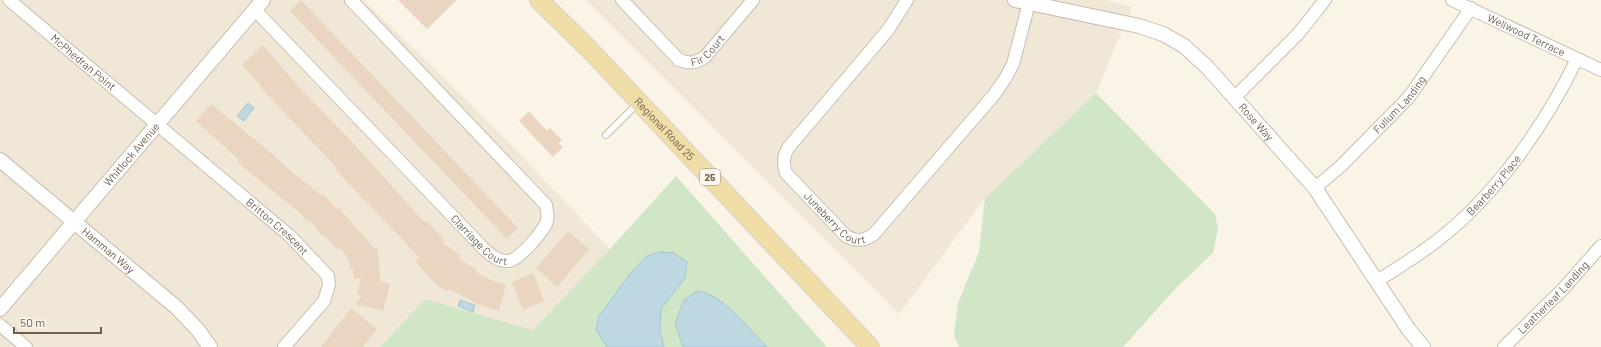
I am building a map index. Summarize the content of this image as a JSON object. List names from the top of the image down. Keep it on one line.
{"streets":{"main road":["Regional Road 25","25"],"street":["Wellwood Terrace","Fir Court","McPhedran Point","Fullum Landing","Rose Way","Whitlock Avenue","Bearberry Place","Juneberry Court","Britton Crescent","Clarriage Court","Hamman Way","Leatherleaf Landing"]},"crossings":[["Wellwood Terrace","Fullum Landing"],["Wellwood Terrace","Bearberry Place"],["McPhedran Point","Whitlock Avenue"],["McPhedran Point","Britton Crescent"],["Fullum Landing","Rose Way"],["Rose Way","Bearberry Place"],["Rose Way","Juneberry Court"],["Whitlock Avenue","Britton Crescent"],["Whitlock Avenue","Clarriage Court"],["Whitlock Avenue","Hamman Way"]],"scale_bar":"50 m"}
